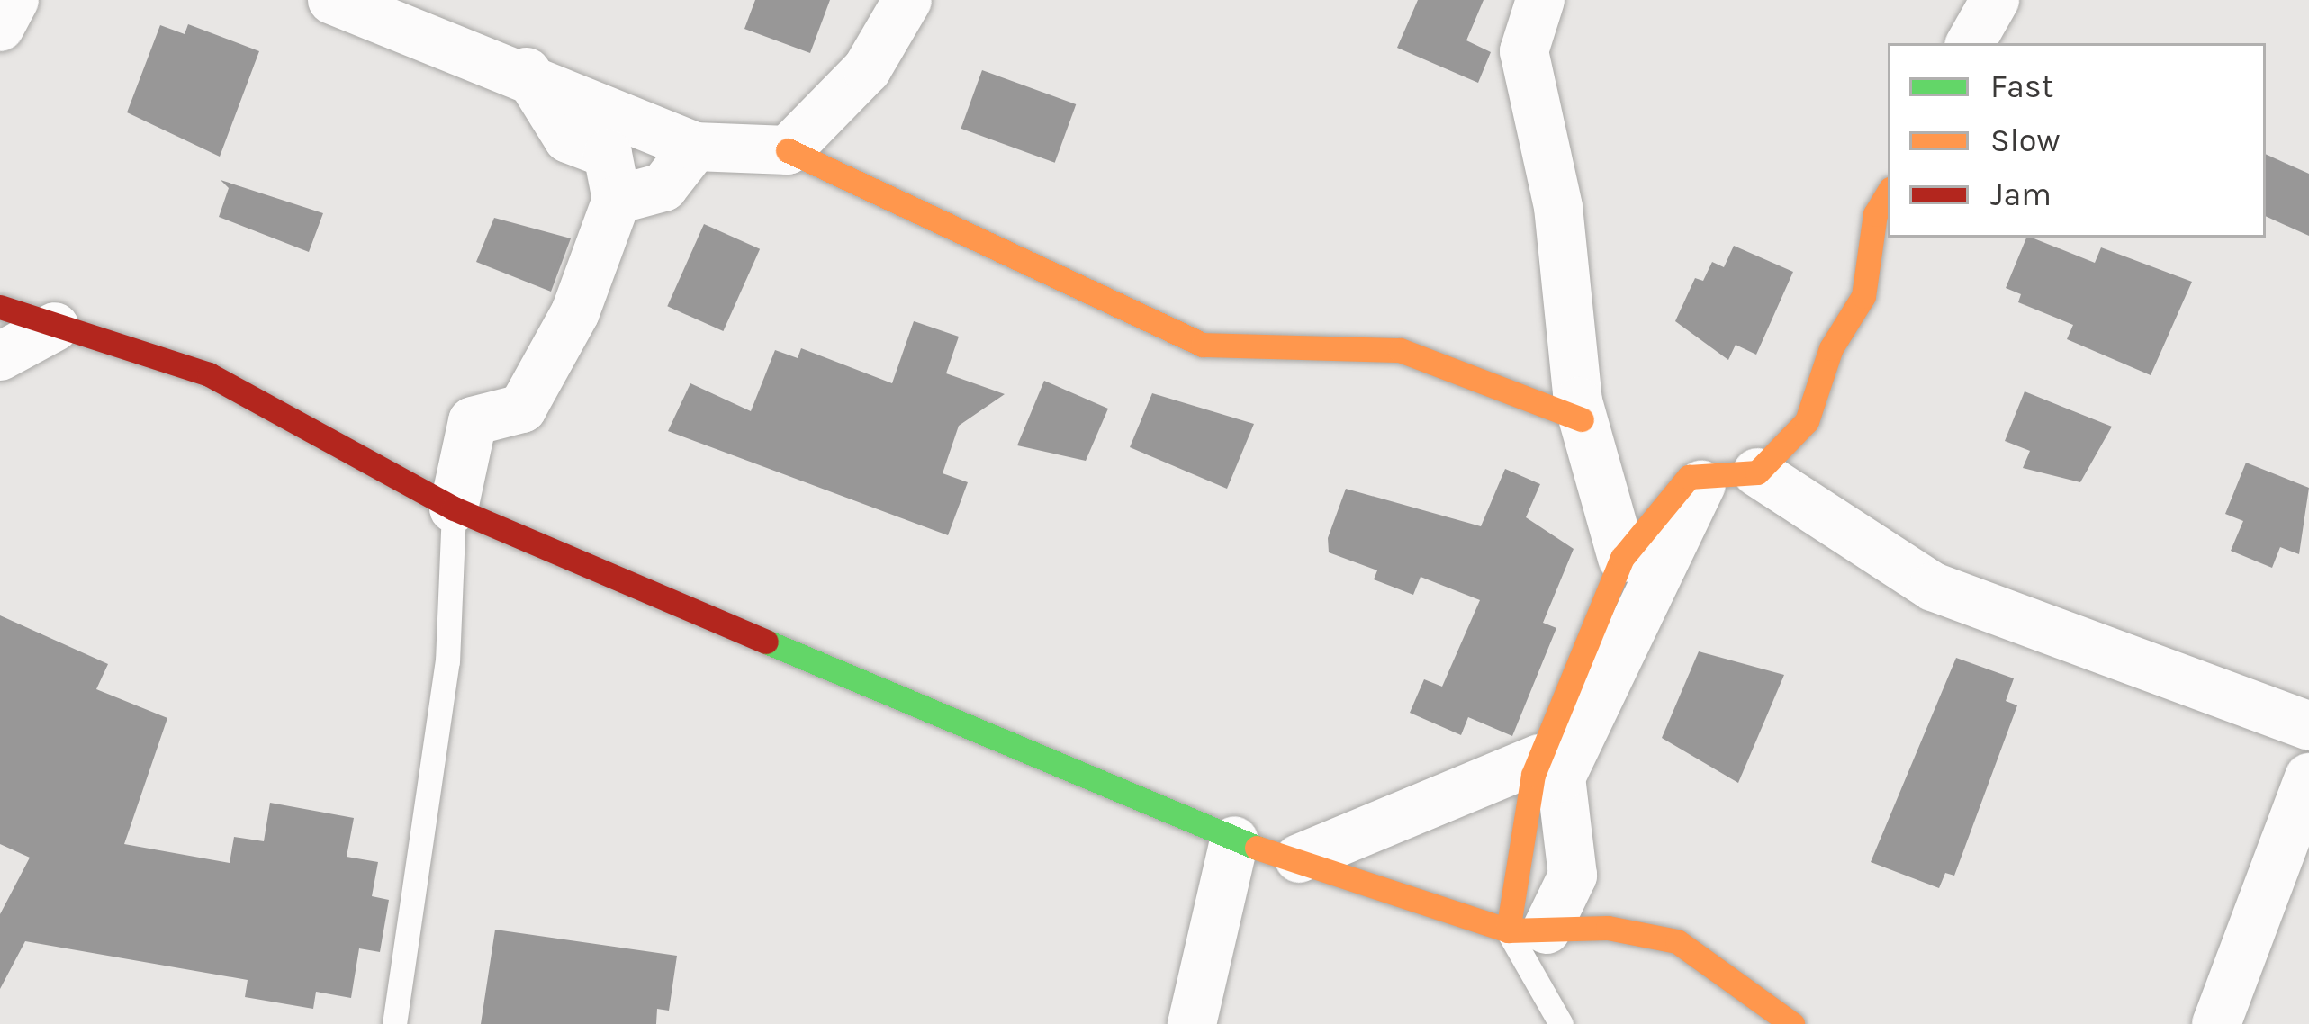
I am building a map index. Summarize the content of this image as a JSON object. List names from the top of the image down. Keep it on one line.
{"legend":["Fast","Slow","Jam"]}
